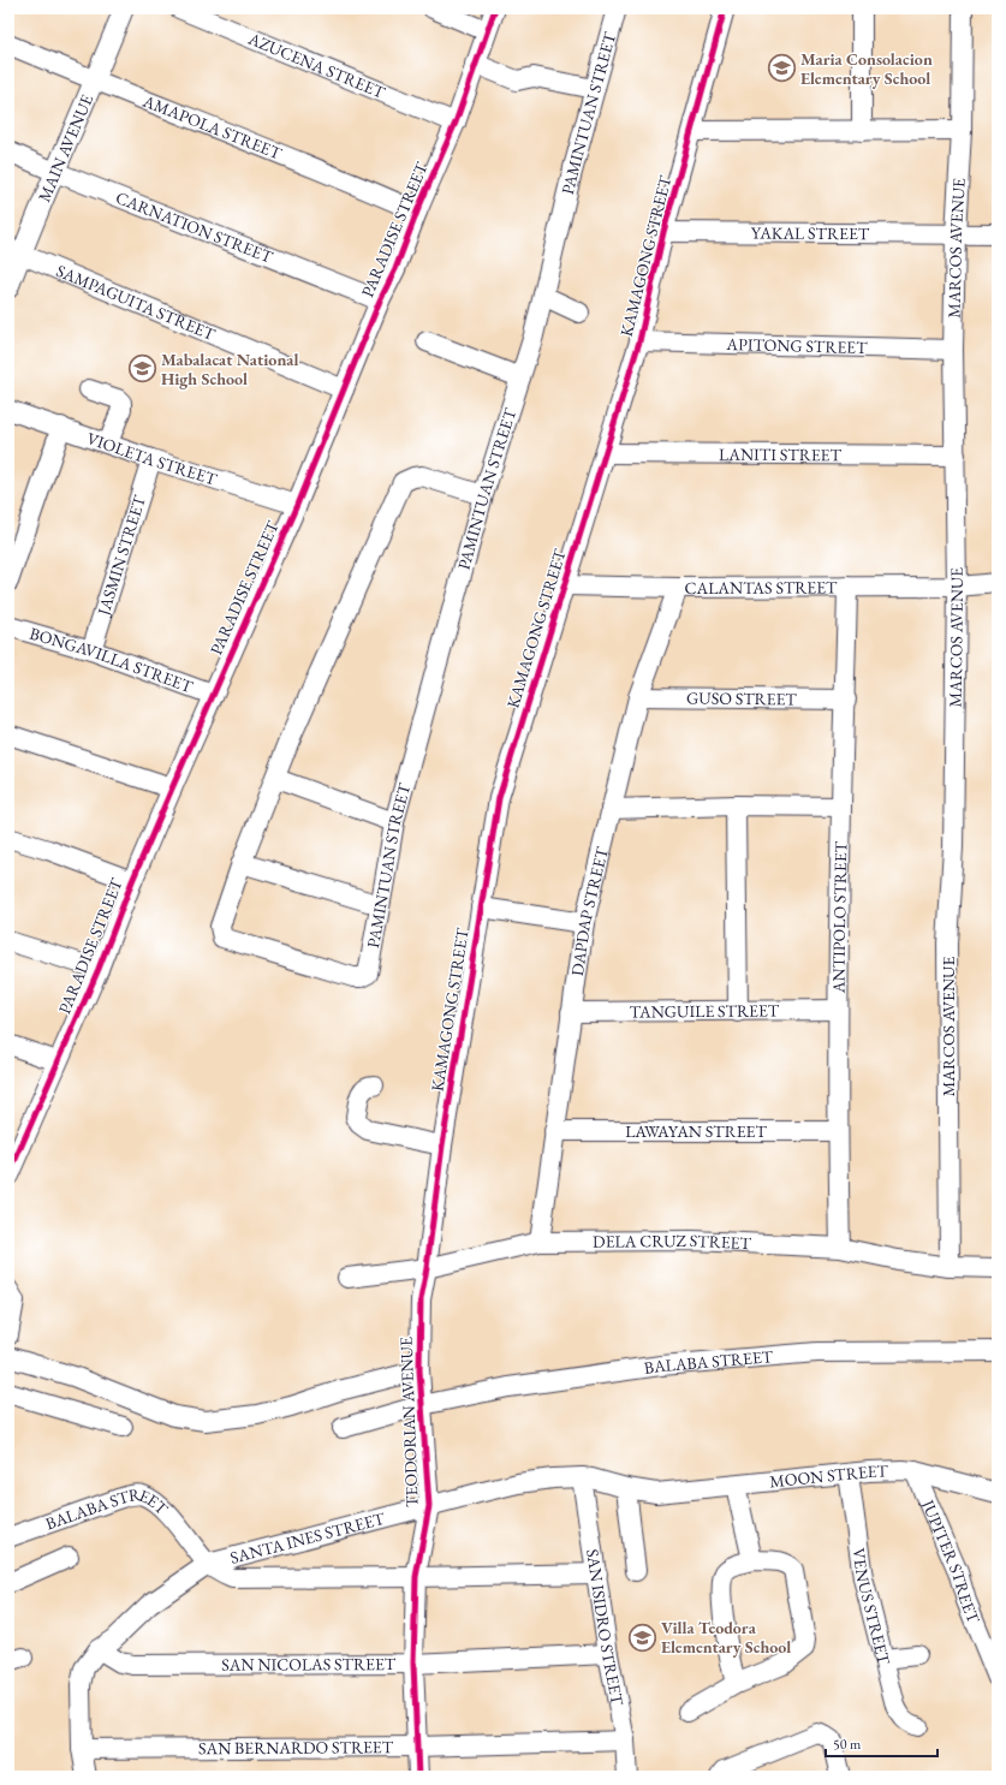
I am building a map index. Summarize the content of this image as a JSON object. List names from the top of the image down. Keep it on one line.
{"streets":{"street":["AZUCENA STREET","PAMINTUAN STREET","AMAPOLA STREET","MAIN AVENUE","CARNATION STREET","PARADISE STREET","YAKAL STREET","MARCOS AVENUE","KAMAGONG STREET","SAMPAGUITA STREET","APITONG STREET","LANITI STREET","VIOLETA STREET","JASMIN STREET","CALANTAS STREET","BONGAVILLA STREET","GUSO STREET","DAPDAP STREET","ANTIPOLO STREET","TANGUILE STREET","LAWAYAN STREET","DELA CRUZ STREET","BALABA STREET","TEODORIAN AVENUE","MOON STREET","SANTA INES STREET","JUPITER STREET","VENUS STREET","SAN ISIDRO STREET","SAN NICOLAS STREET","SAN BERNARDO STREET"]},"crossings":[["AZUCENA STREET","PARADISE STREET"],["AMAPOLA STREET","MAIN AVENUE"],["AMAPOLA STREET","PARADISE STREET"],["MAIN AVENUE","CARNATION STREET"],["MAIN AVENUE","SAMPAGUITA STREET"],["CARNATION STREET","PARADISE STREET"],["PARADISE STREET","SAMPAGUITA STREET"],["PARADISE STREET","VIOLETA STREET"],["PARADISE STREET","BONGAVILLA STREET"],["YAKAL STREET","MARCOS AVENUE"],["YAKAL STREET","KAMAGONG STREET"],["MARCOS AVENUE","APITONG STREET"],["MARCOS AVENUE","LANITI STREET"],["MARCOS AVENUE","CALANTAS STREET"],["MARCOS AVENUE","DELA CRUZ STREET"],["KAMAGONG STREET","APITONG STREET"],["KAMAGONG STREET","LANITI STREET"],["KAMAGONG STREET","CALANTAS STREET"],["KAMAGONG STREET","DELA CRUZ STREET"],["KAMAGONG STREET","TEODORIAN AVENUE"],["VIOLETA STREET","JASMIN STREET"],["JASMIN STREET","BONGAVILLA STREET"],["CALANTAS STREET","DAPDAP STREET"],["CALANTAS STREET","ANTIPOLO STREET"],["GUSO STREET","DAPDAP STREET"],["GUSO STREET","ANTIPOLO STREET"],["DAPDAP STREET","TANGUILE STREET"],["DAPDAP STREET","LAWAYAN STREET"],["DAPDAP STREET","DELA CRUZ STREET"],["ANTIPOLO STREET","TANGUILE STREET"],["ANTIPOLO STREET","LAWAYAN STREET"],["ANTIPOLO STREET","DELA CRUZ STREET"],["DELA CRUZ STREET","TEODORIAN AVENUE"],["BALABA STREET","TEODORIAN AVENUE"],["BALABA STREET","SANTA INES STREET"],["TEODORIAN AVENUE","SANTA INES STREET"],["TEODORIAN AVENUE","SAN NICOLAS STREET"],["TEODORIAN AVENUE","SAN BERNARDO STREET"],["MOON STREET","SANTA INES STREET"],["MOON STREET","JUPITER STREET"],["MOON STREET","VENUS STREET"],["SANTA INES STREET","SAN ISIDRO STREET"],["SANTA INES STREET","SAN NICOLAS STREET"],["SANTA INES STREET","SAN BERNARDO STREET"],["SAN ISIDRO STREET","SAN NICOLAS STREET"],["SAN ISIDRO STREET","SAN BERNARDO STREET"]],"places":{"school or university":["Maria Consolacion Elementary School","Mabalacat National High School","Villa Teodora Elementary School"]},"scale_bar":"50 m"}
